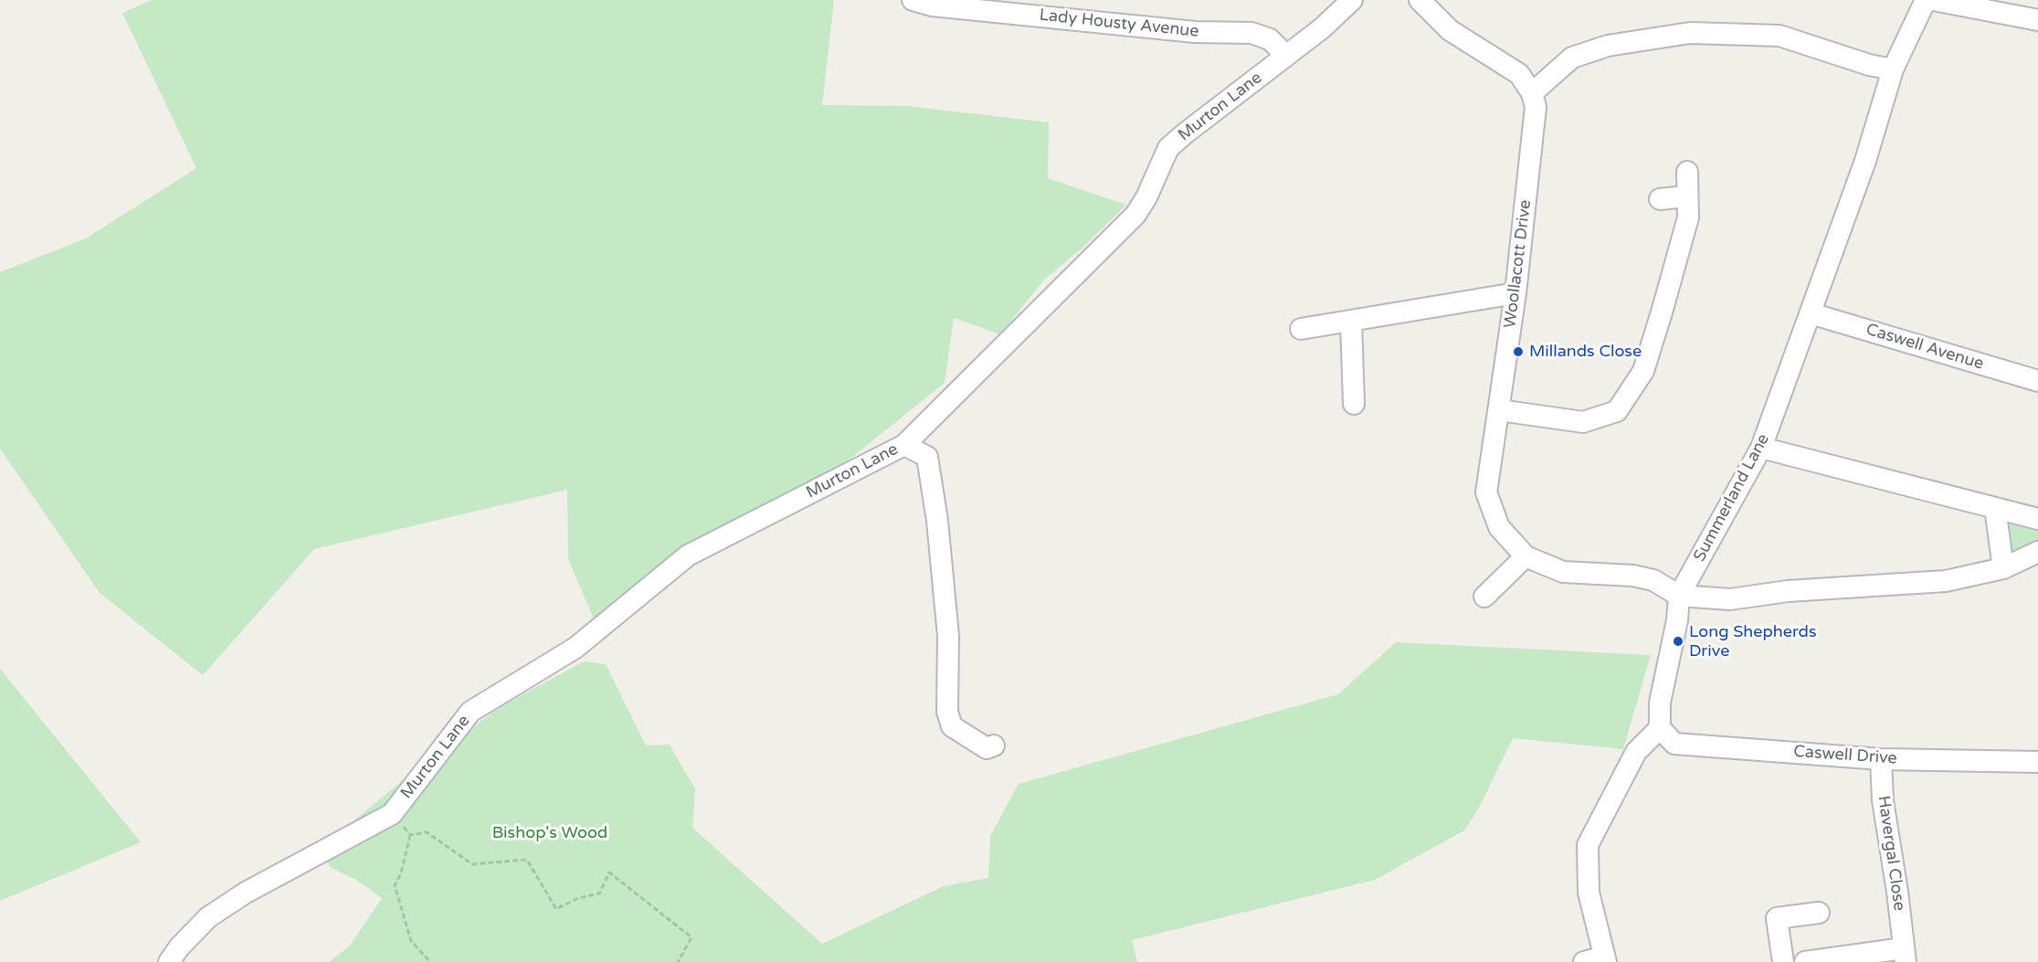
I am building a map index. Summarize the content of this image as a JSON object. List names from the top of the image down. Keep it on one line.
{"streets":{"street":["Lady Housty Avenue","Murton Lane","Woollacott Drive","Caswell Avenue","Summerland Lane","Caswell Drive","Havergal Close"]},"crossings":[["Lady Housty Avenue","Murton Lane"],["Woollacott Drive","Summerland Lane"],["Caswell Avenue","Summerland Lane"],["Summerland Lane","Caswell Drive"],["Caswell Drive","Havergal Close"]],"parks":["Bishop's Wood"],"places":["Millands Close","Long Shepherds Drive"]}
